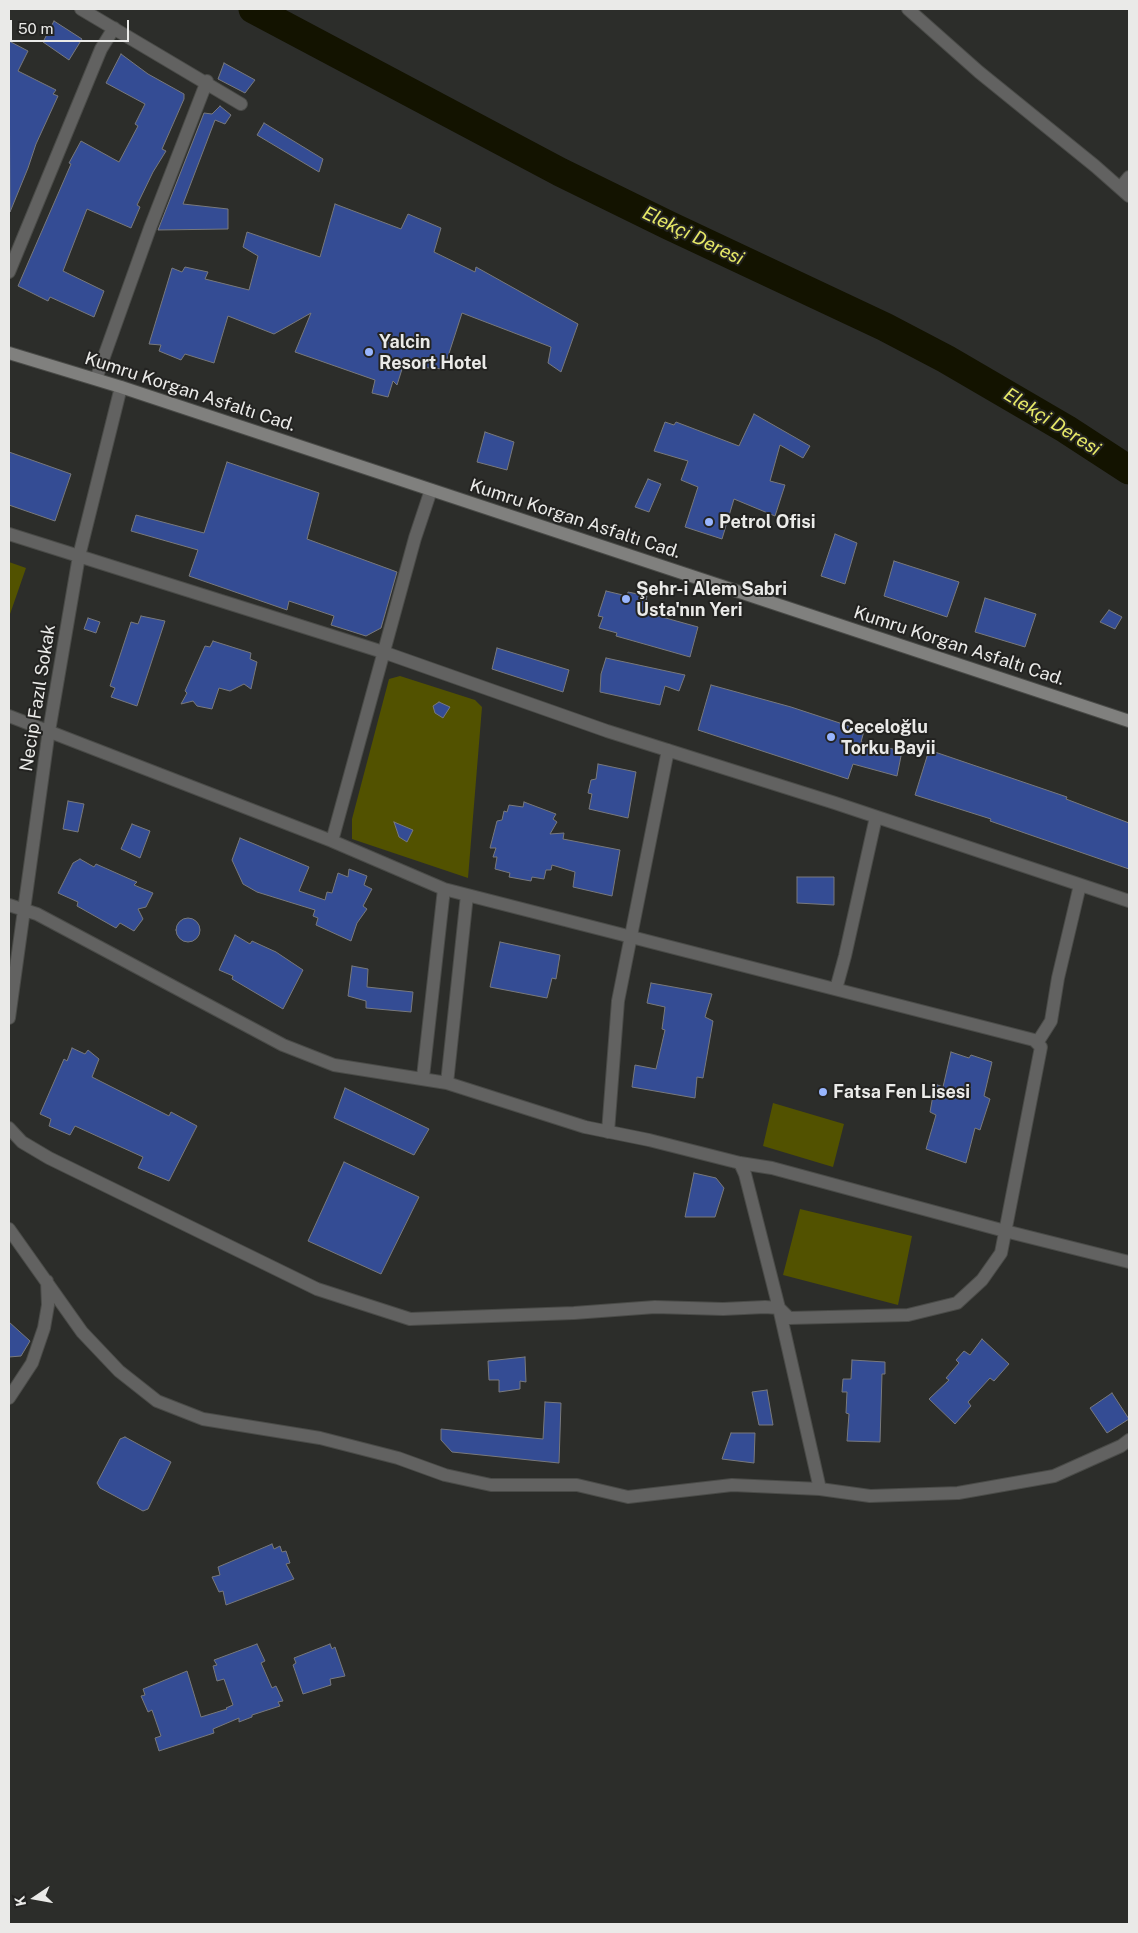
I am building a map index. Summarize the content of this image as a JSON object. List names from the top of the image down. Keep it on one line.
{"streets":{"main road":["Kumru Korgan Asfaltı Cad."],"street":["Necip Fazıl Sokak"]},"crossings":[["Kumru Korgan Asfaltı Cad.","Necip Fazıl Sokak"]],"water":["Elekçi Deresi"],"places":["Yalcin Resort Hotel","Petrol Ofisi","Şehr-i Alem Sabri Usta'nın Yeri","Ceceloğlu Torku Bayii","Fatsa Fen Lisesi"],"scale_bar":"50 m","north":"left"}
